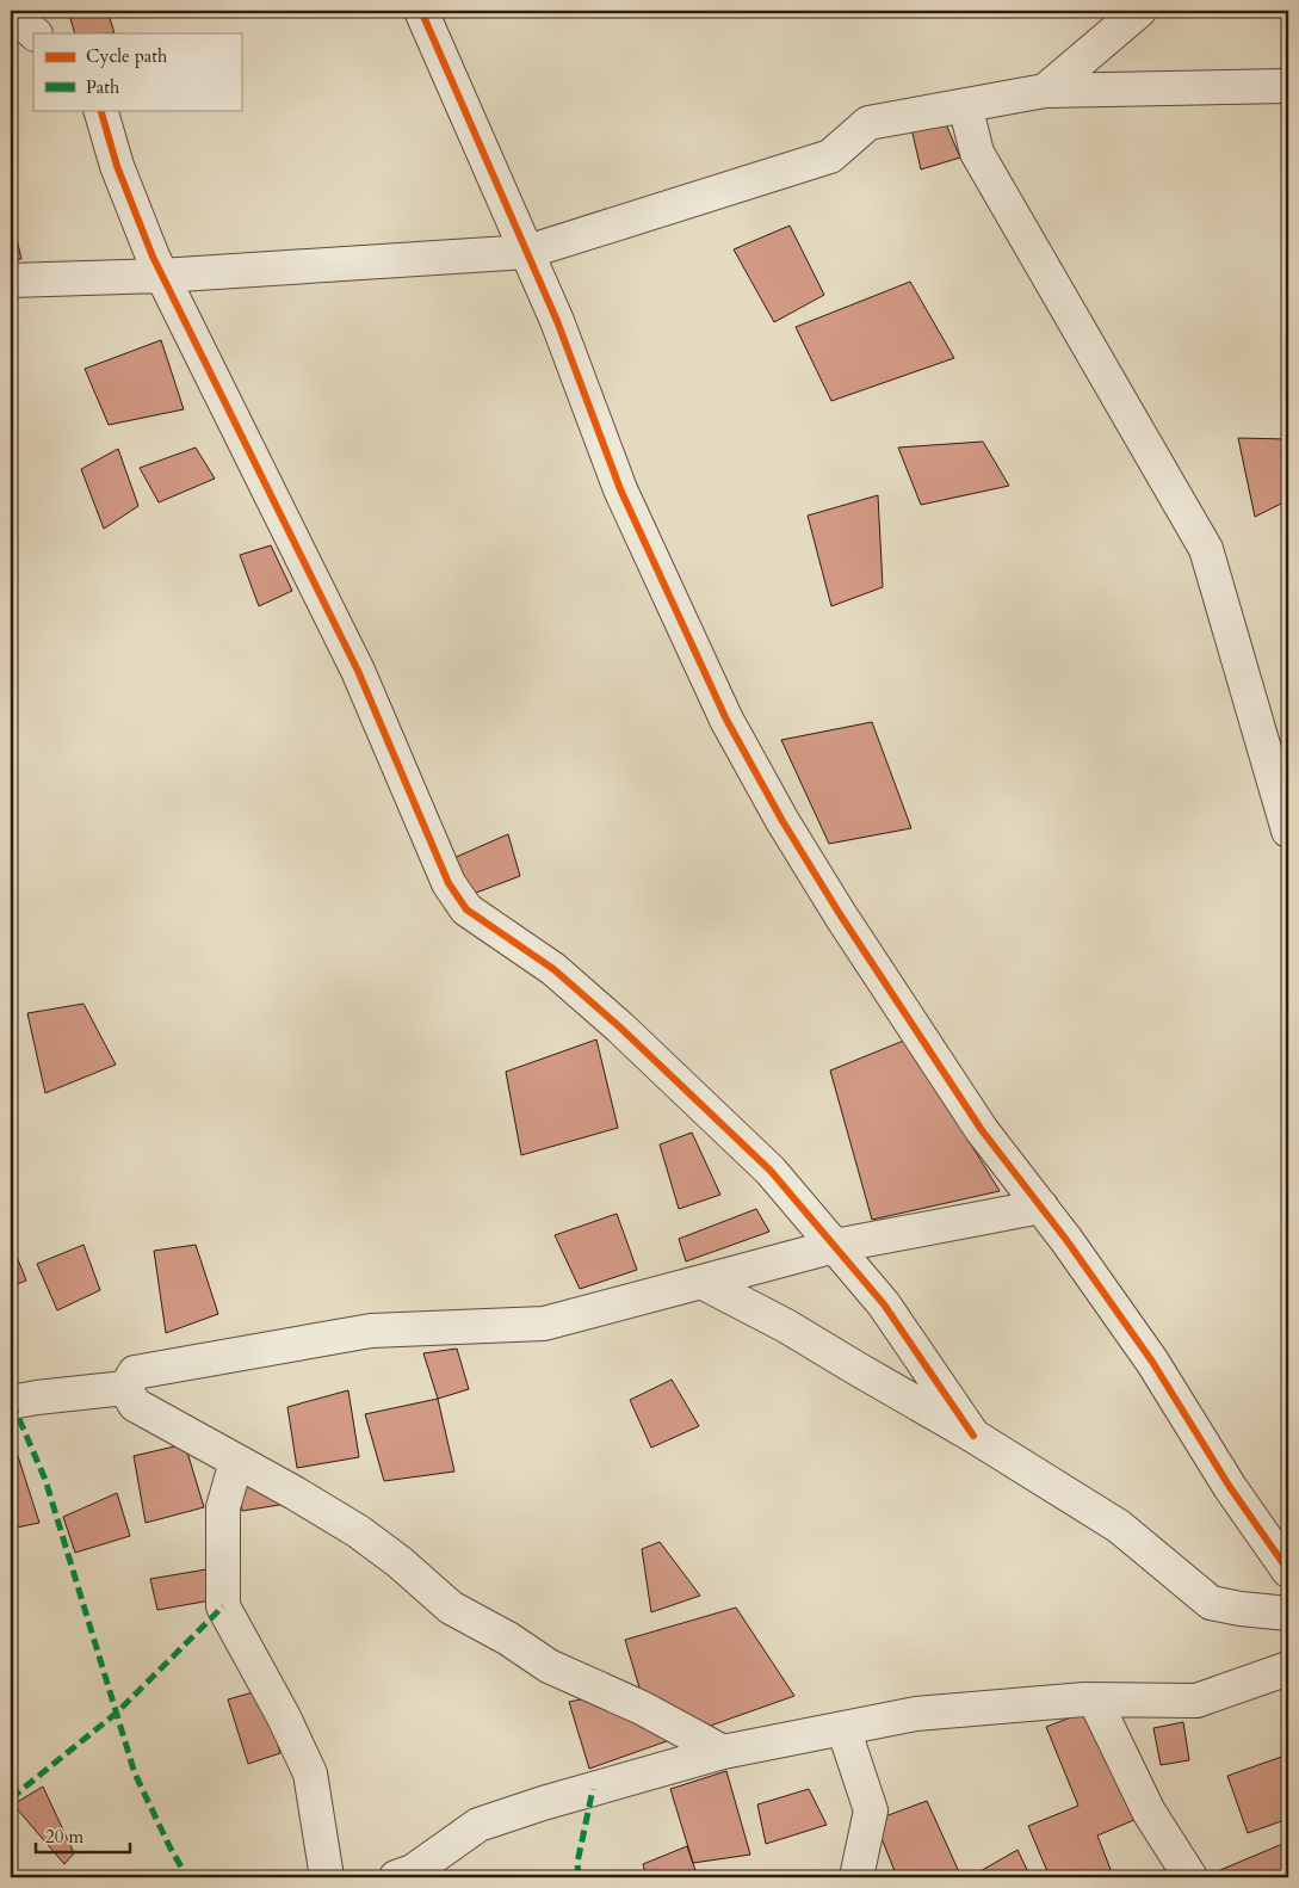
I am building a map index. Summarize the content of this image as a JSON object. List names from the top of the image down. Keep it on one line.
{"legend":["Cycle path","Path"],"scale_bar":"20 m"}
